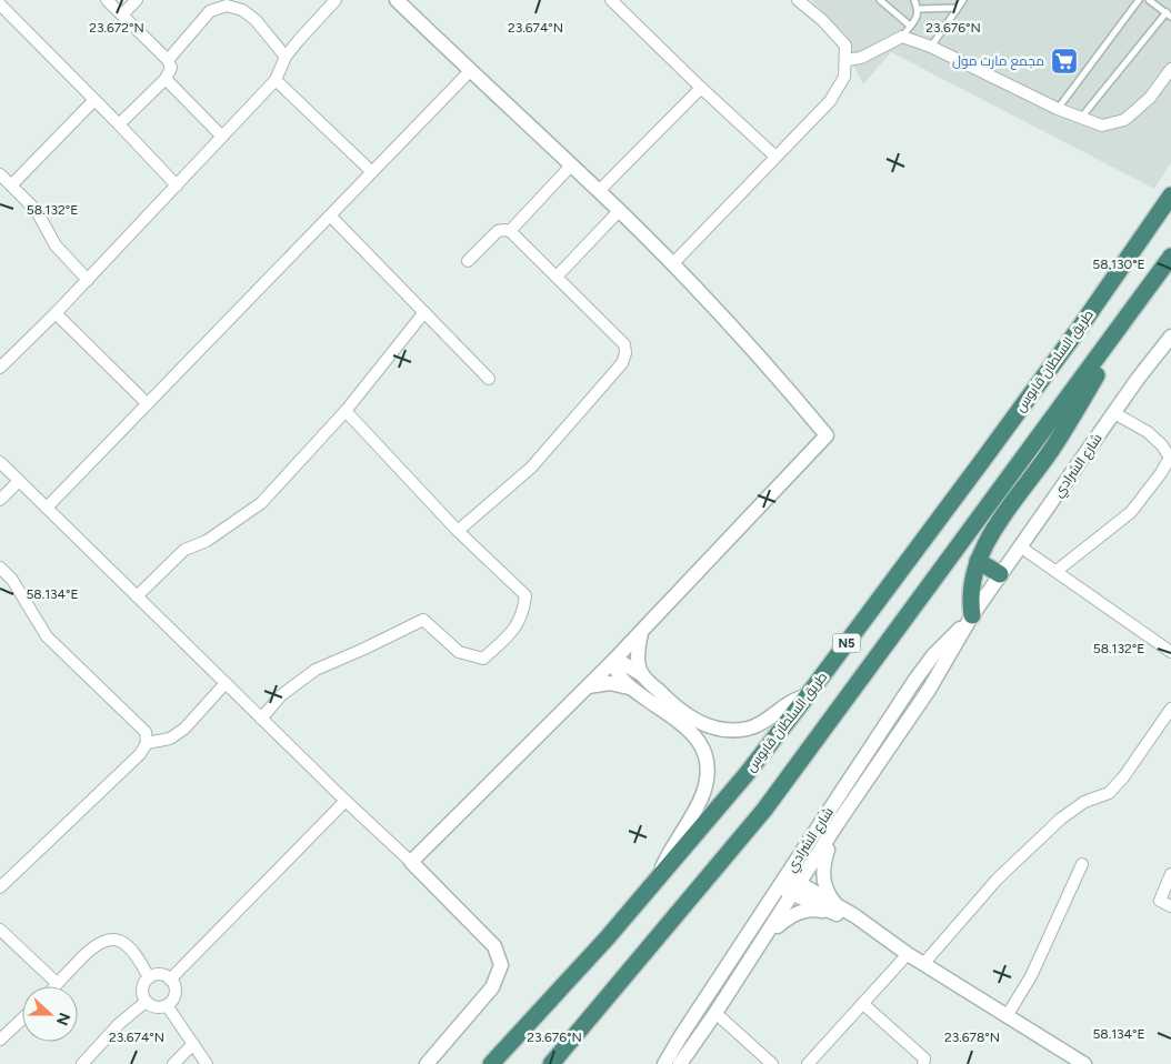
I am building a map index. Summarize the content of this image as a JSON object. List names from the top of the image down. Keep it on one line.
{"streets":{"highway":["طريق السلطان قابوس","N5"],"street":["شارع الشرادي"]},"places":{"supermarket":["مجمع مارت مول"]},"north":"right","coordinates":["23.672°N","23.674°N","23.676°N","58.132°E","58.130°E","58.134°E","23.678°N"]}
